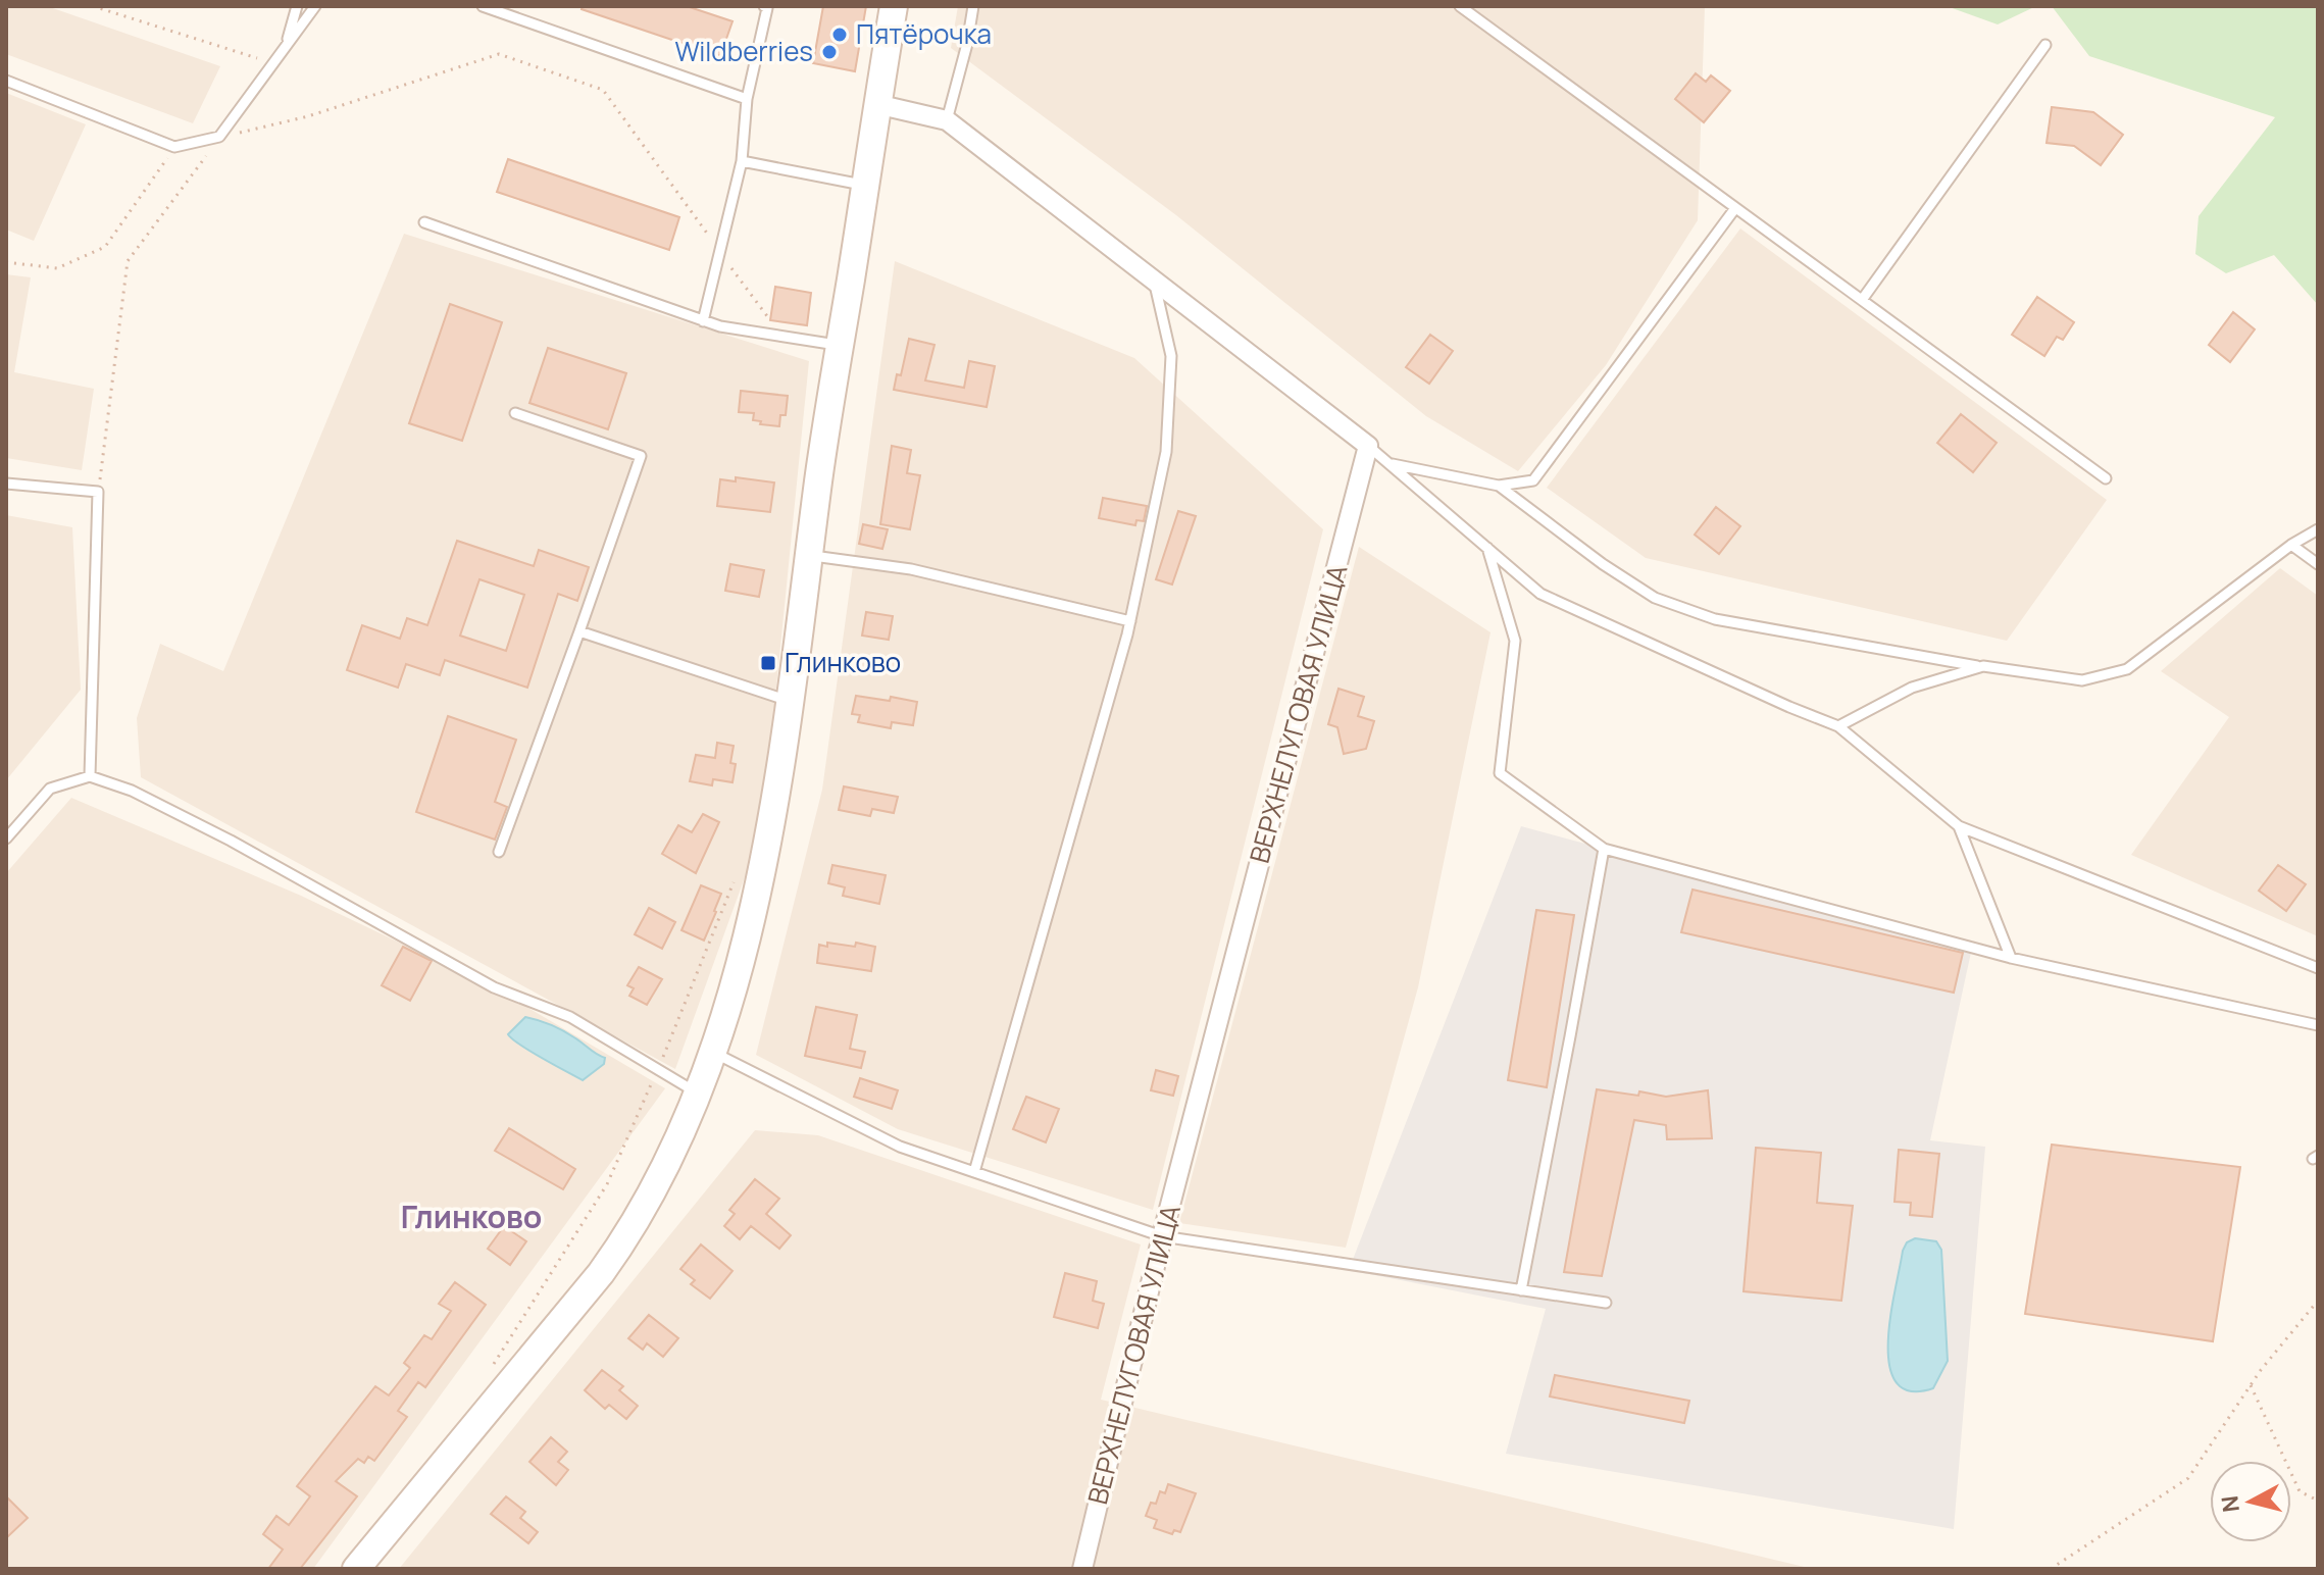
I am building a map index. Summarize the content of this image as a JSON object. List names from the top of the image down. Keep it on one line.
{"streets":{"street":["ВЕРХНЕЛУГОВАЯ УЛИЦА"]},"districts":["Глинково"],"places":{"other":["Пятёрочка","Wildberries"],"transit":["Глинково"]},"north":"left"}
